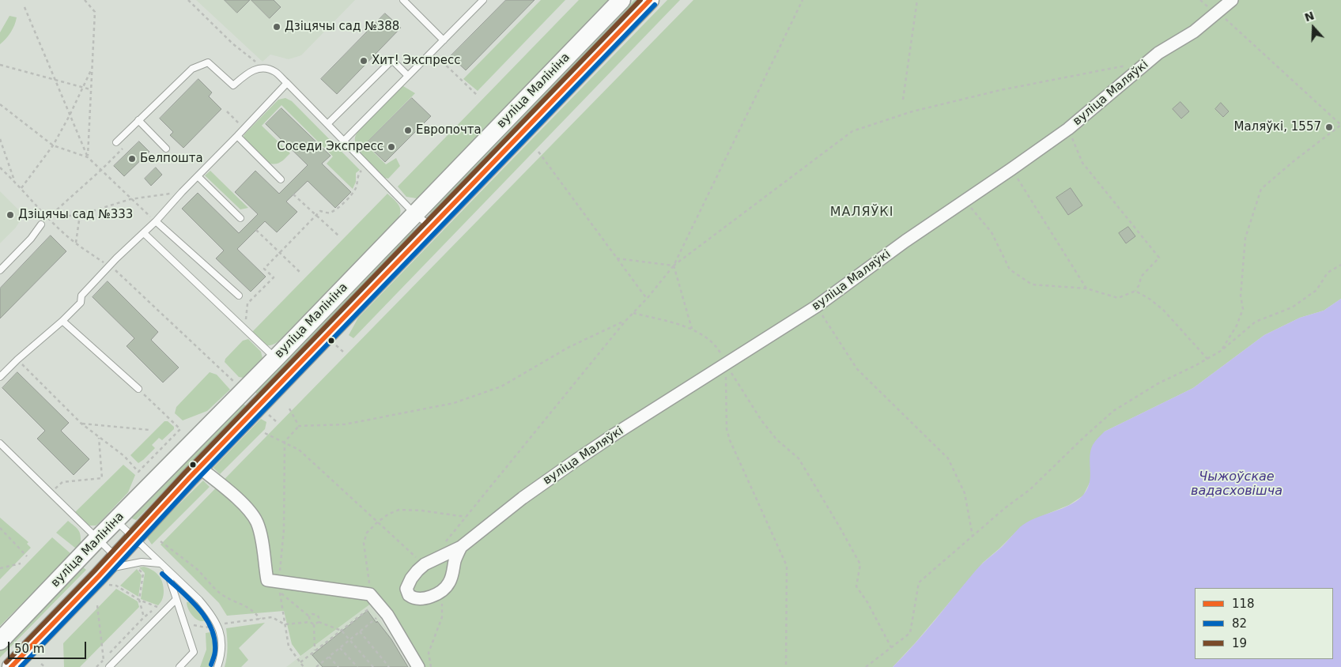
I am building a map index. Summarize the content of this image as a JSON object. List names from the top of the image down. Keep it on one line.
{"streets":{"main road":["вуліца Малініна"],"street":["вуліца Маляўкі"]},"districts":["МАЛЯЎКІ"],"water":["Чыжоўскае вадасховішча"],"places":["Дзіцячы сад №388","Хит! Экспресс","Маляўкі, 1557","Европочта","Соседи Экспресс","Белпошта","Дзіцячы сад №333"],"lines":["transit line 118","transit line 19","transit line 82"],"legend":["118","82","19"],"scale_bar":"50 m","north":"top"}
